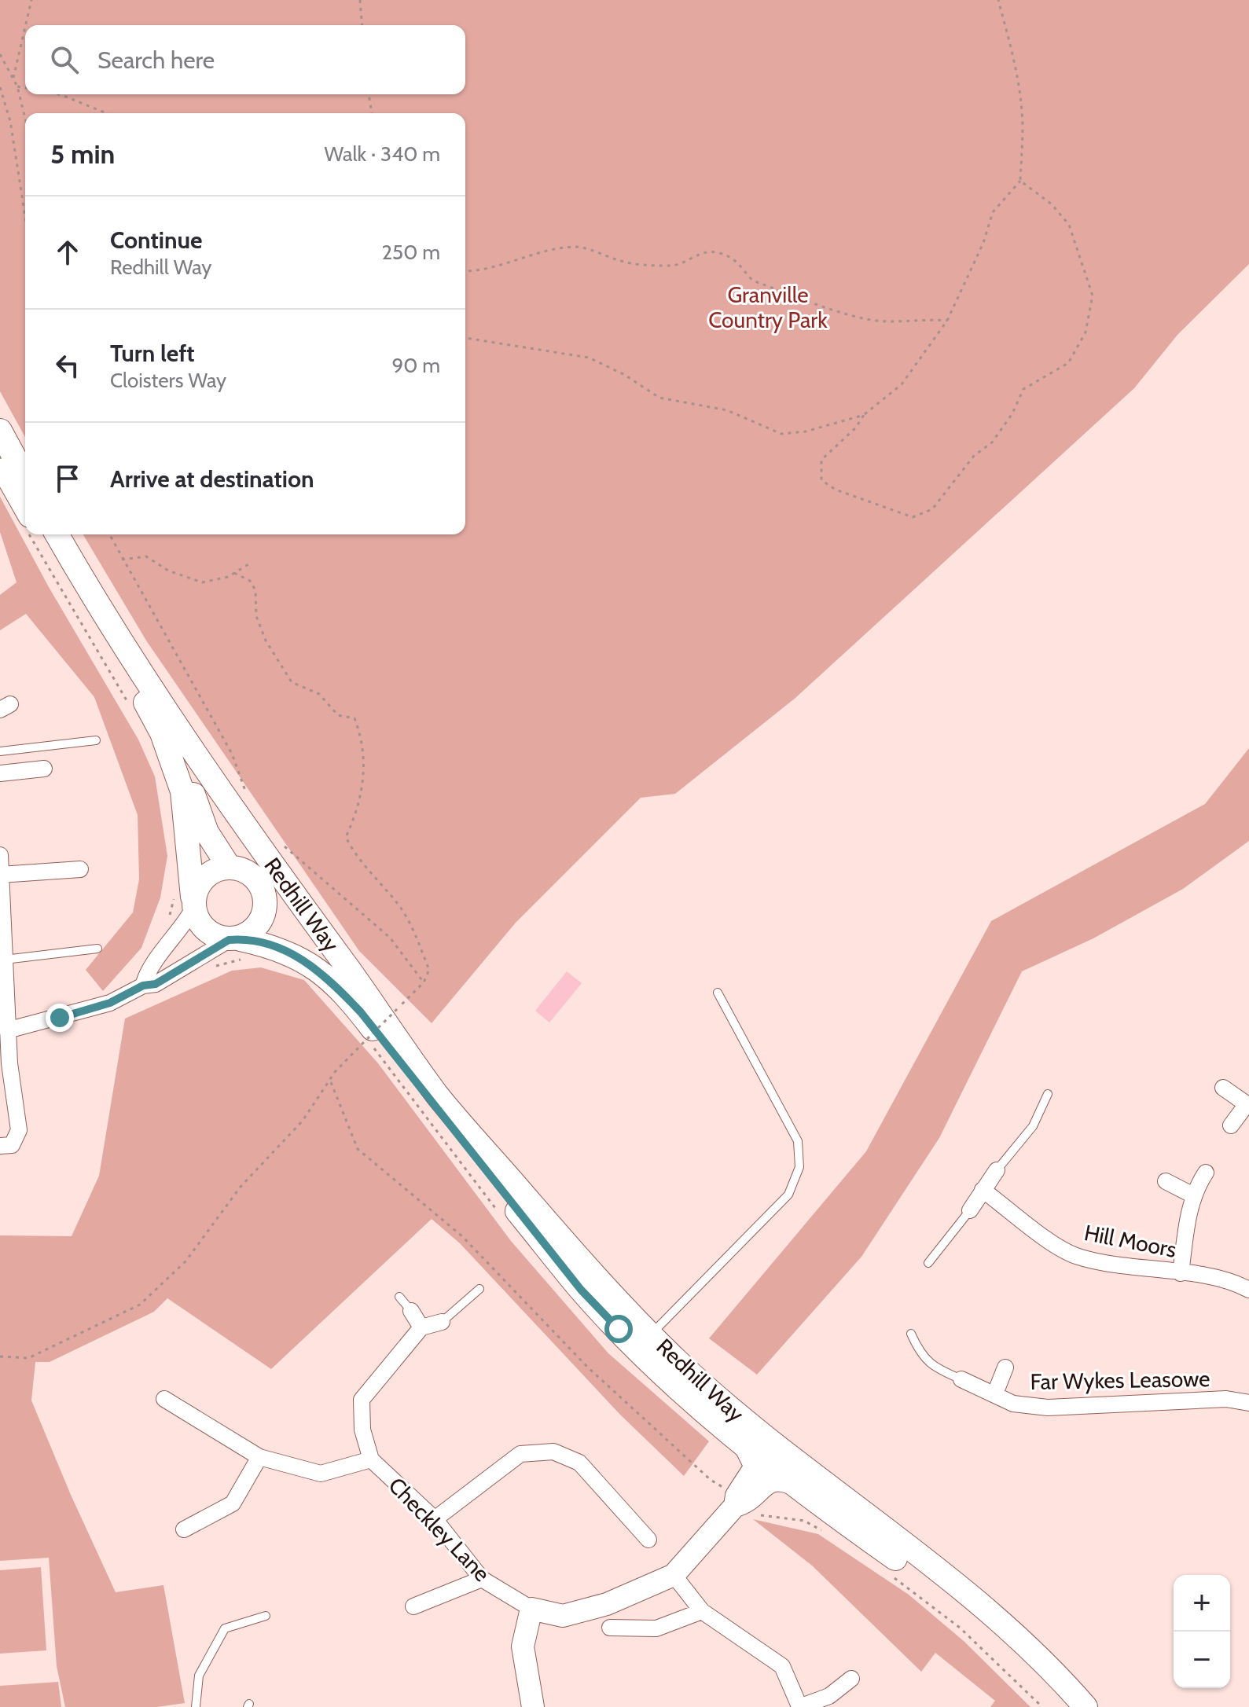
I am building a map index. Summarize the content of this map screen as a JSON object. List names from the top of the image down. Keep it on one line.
{"streets":{"main road":["Redhill Way"],"street":["Hill Moors","Far Wykes Leasowe","Checkley Lane"]},"crossings":[["Redhill Way","Checkley Lane"]],"parks":["Granville Country Park"],"page":{"search":"Search here","heading":["5 min","Walk · 340 m"],"list":[["Continue","Redhill Way","250 m"],["Turn left","Cloisters Way","90 m"],"Arrive at destination"],"map_buttons":["+","−"]}}
